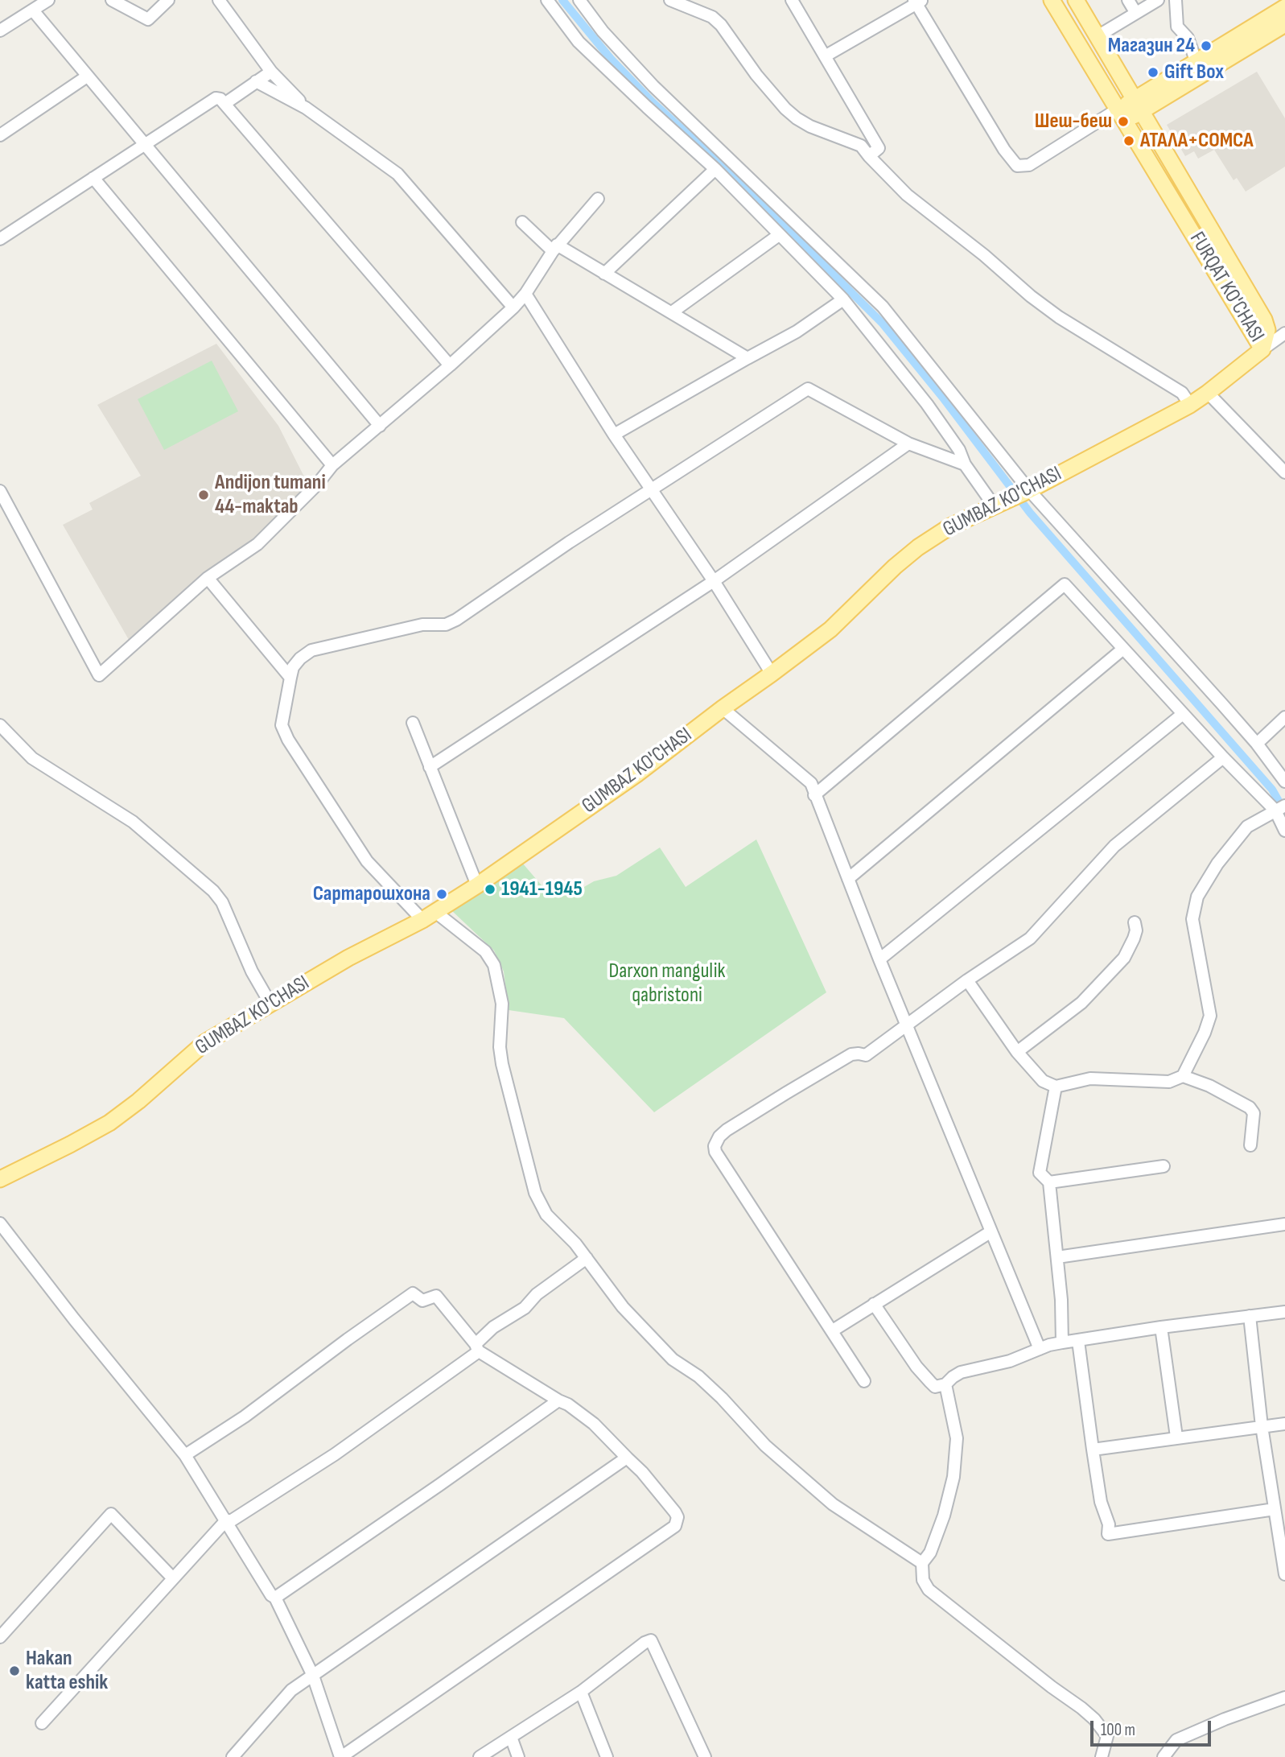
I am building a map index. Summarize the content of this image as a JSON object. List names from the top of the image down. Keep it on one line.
{"streets":{"main road":["FURQAT KO'CHASI","GUMBAZ KO'CHASI"]},"crossings":[["FURQAT KO'CHASI","GUMBAZ KO'CHASI"]],"parks":["Darxon mangulik qabristoni"],"places":["Магазин 24","Gift Box","Шеш-беш","АТАЛА+СОМСА","Andijon tumani 44-maktab","1941-1945","Сартарошхона","Hakan katta eshik"],"scale_bar":"100 m"}
